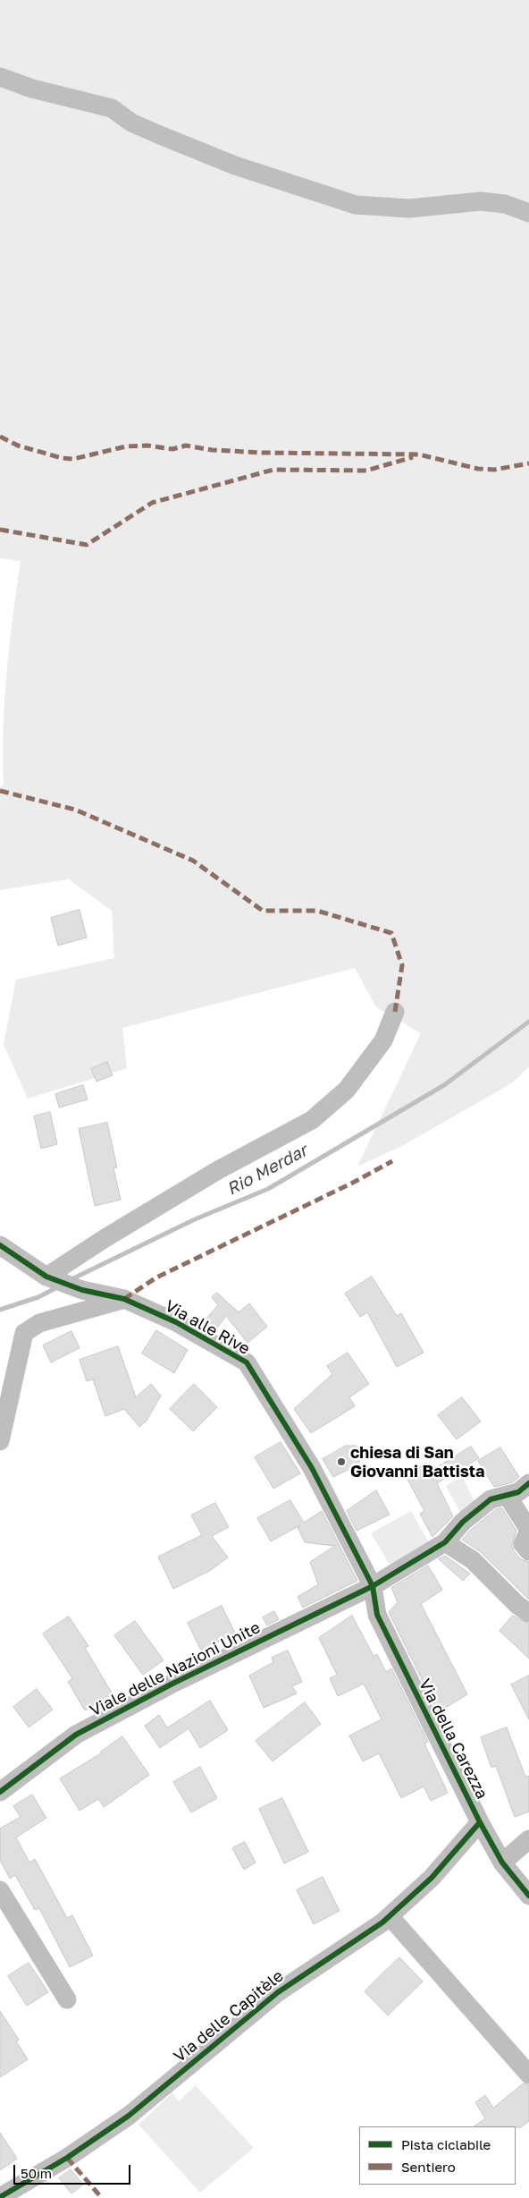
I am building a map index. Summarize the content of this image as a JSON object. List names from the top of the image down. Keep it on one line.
{"streets":{"street":["Via alle Rive","Viale delle Nazioni Unite","Via della Carezza","Via delle Capitèle"]},"crossings":[["Via alle Rive","Viale delle Nazioni Unite"],["Via alle Rive","Via della Carezza"],["Viale delle Nazioni Unite","Via della Carezza"],["Via della Carezza","Via delle Capitèle"]],"water":["Rio Merdar"],"places":["chiesa di San Giovanni Battista"],"legend":["Pista ciclabile","Sentiero"],"scale_bar":"50 m"}
